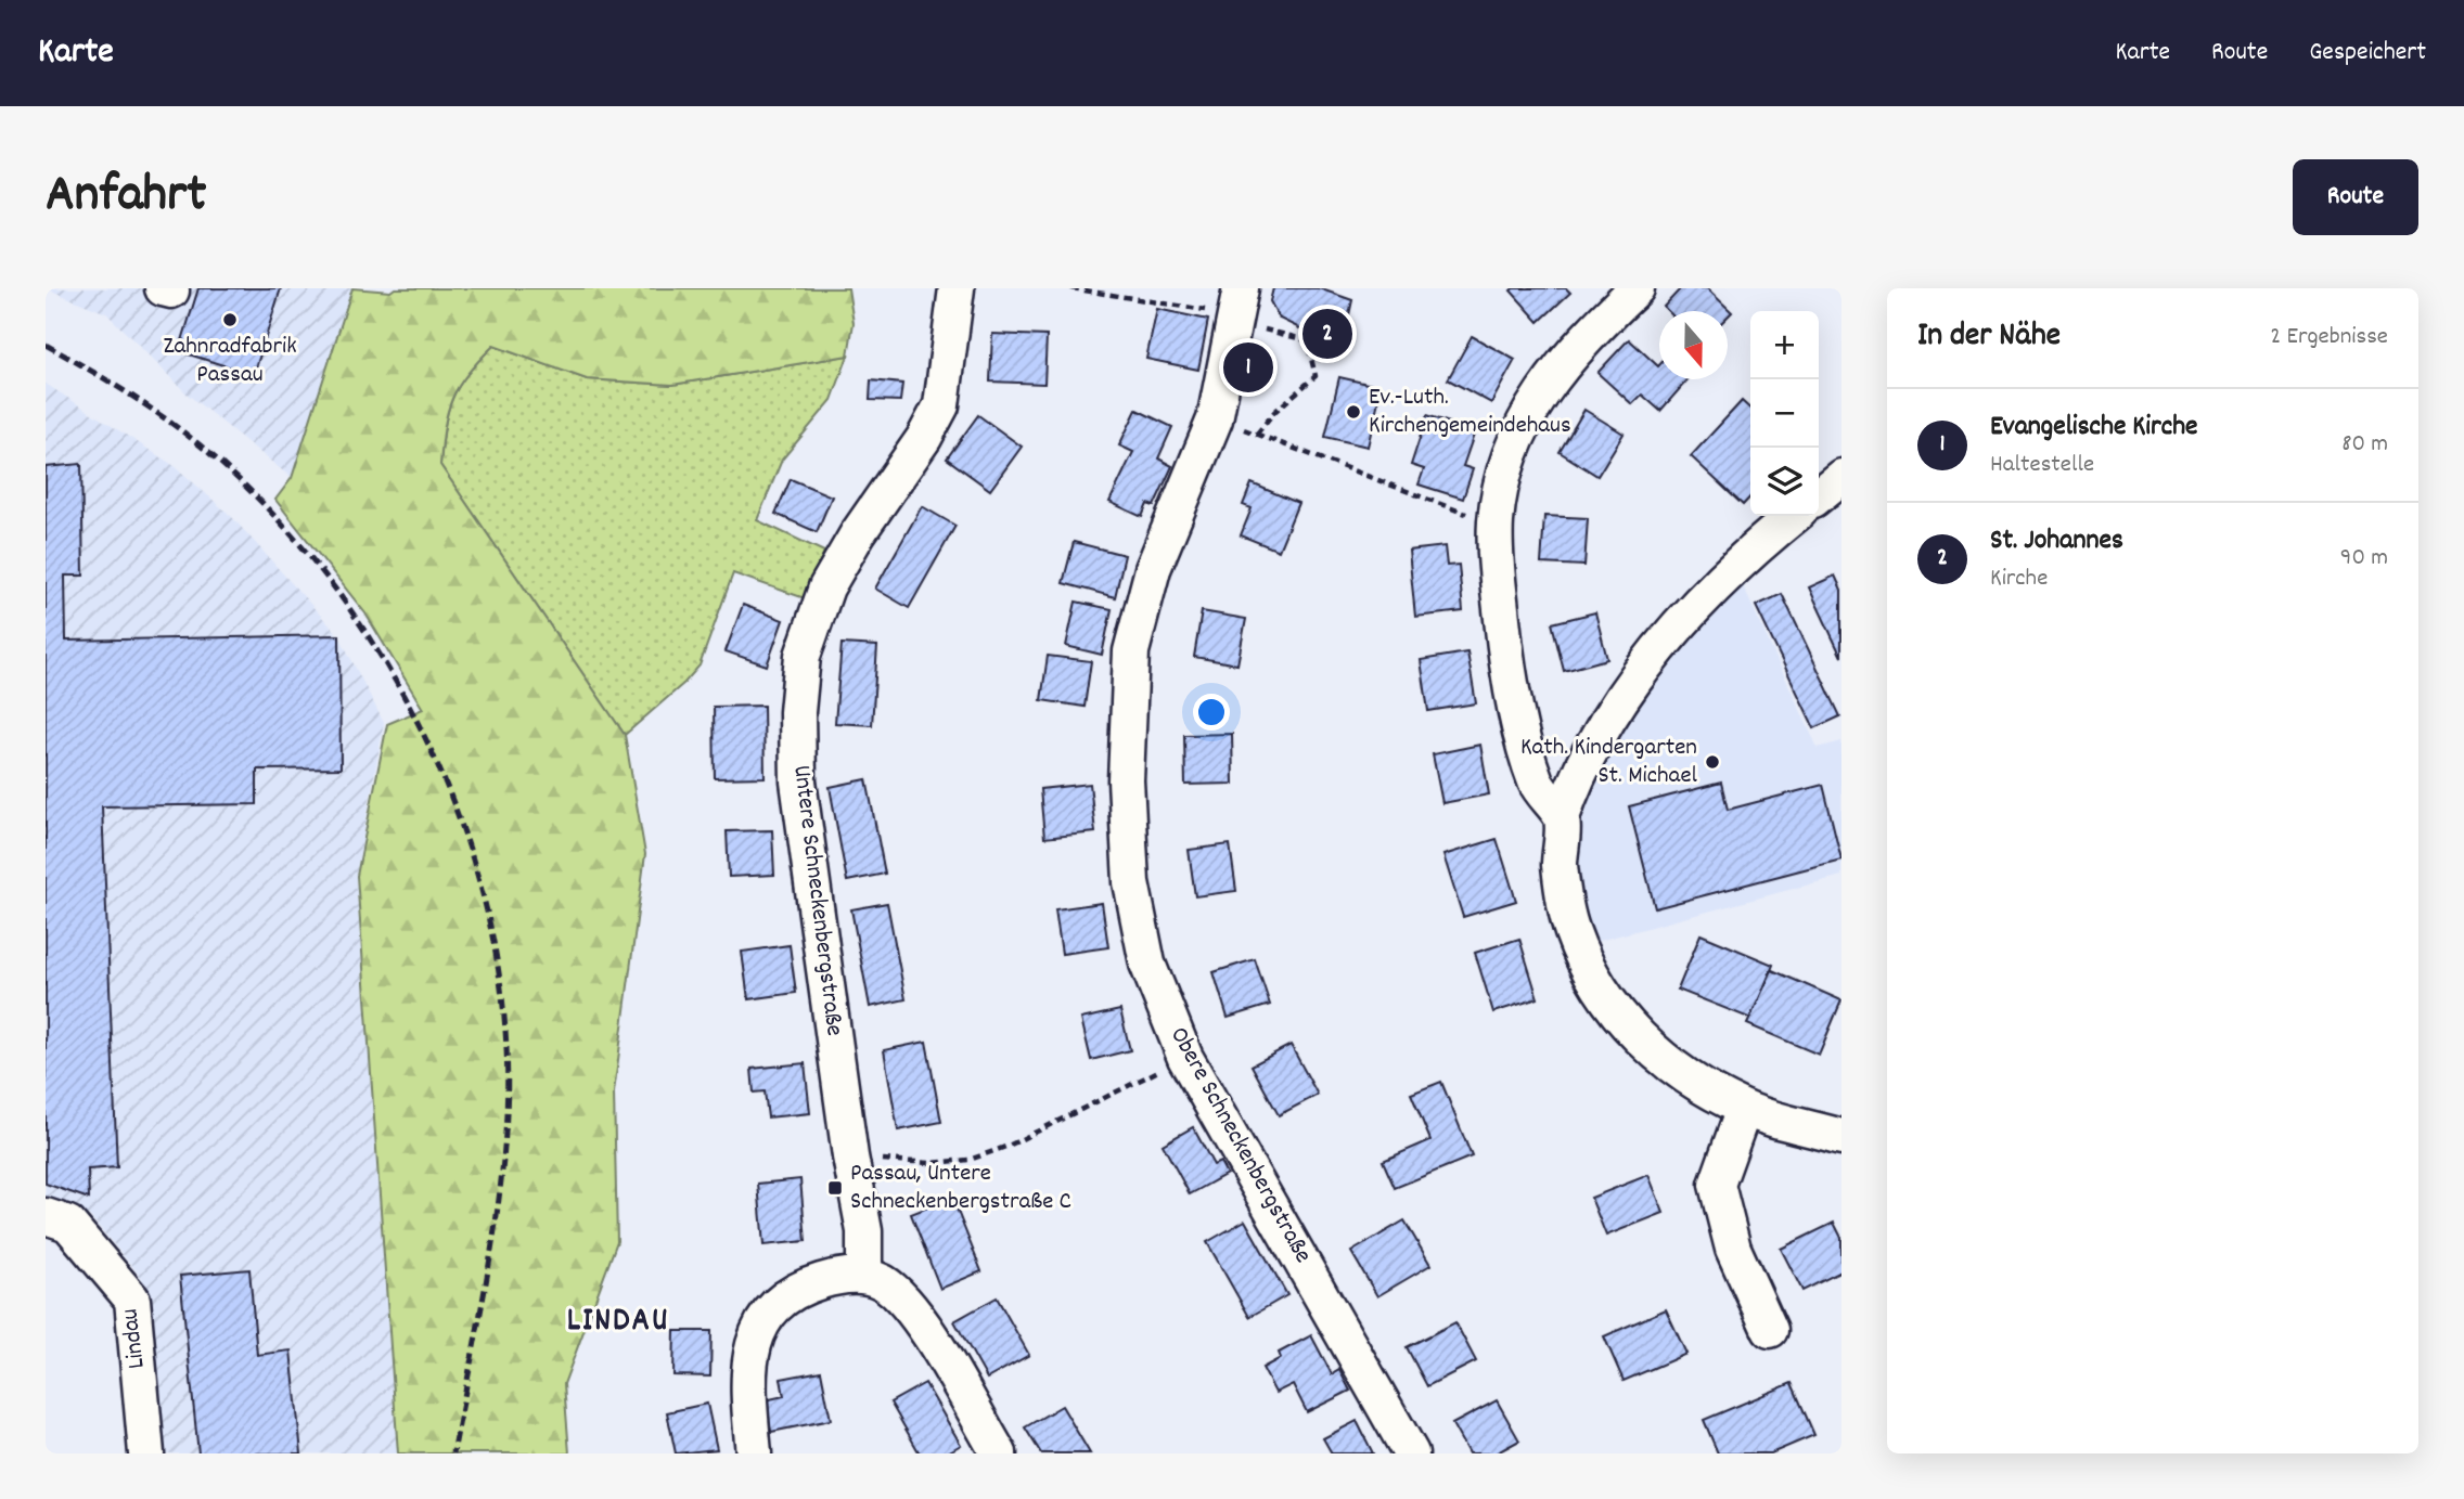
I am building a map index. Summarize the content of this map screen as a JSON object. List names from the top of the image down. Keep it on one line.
{"streets":{"street":["Untere Schneckenbergstraße","Obere Schneckenbergstraße","Lindau"]},"districts":["LINDAU"],"places":{"other":["Zahnradfabrik Passau","Ev.-Luth. Kirchengemeindehaus","Kath. Kindergarten St. Michael"],"transit":["Passau, Untere Schneckenbergstraße C"]},"north":"bottom","page":{"header":"Karte","nav":["Karte","Route","Gespeichert"],"title":"Anfahrt","buttons":"Route","heading":["In der Nähe","2 Ergebnisse"],"pins":["2","1"],"map_buttons":["+","−"],"list":[{"mark":"1","name":"Evangelische Kirche","note":"Haltestelle","value":"80 m"},{"mark":"2","name":"St. Johannes","note":"Kirche","value":"90 m"}]}}
